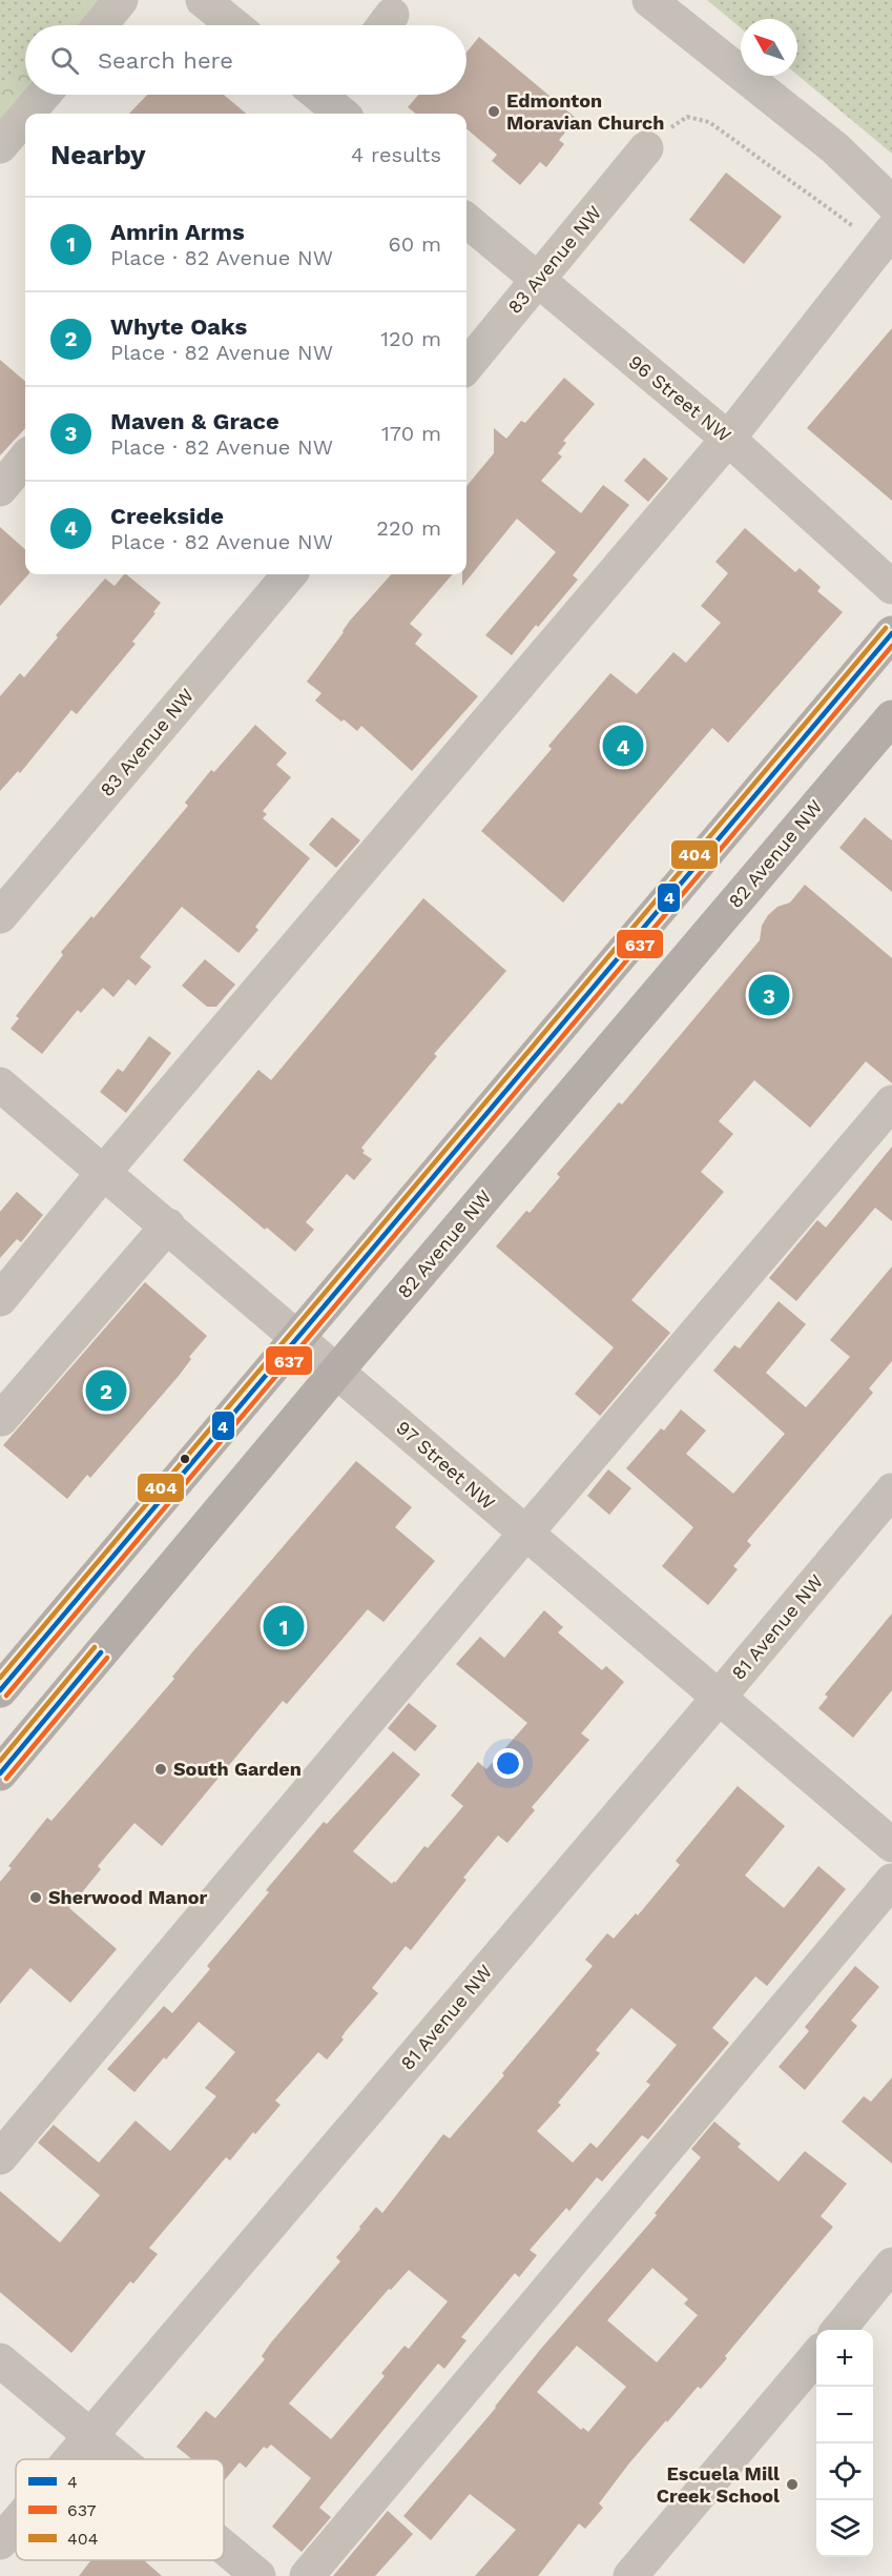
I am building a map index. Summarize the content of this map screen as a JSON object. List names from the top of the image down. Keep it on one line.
{"streets":{"main road":["82 Avenue NW"],"street":["83 Avenue NW","96 Street NW","97 Street NW","81 Avenue NW"]},"crossings":[["83 Avenue NW","96 Street NW"],["82 Avenue NW","97 Street NW"],["97 Street NW","81 Avenue NW"]],"places":["Edmonton Moravian Church","South Garden","Sherwood Manor","Escuela Mill Creek School"],"lines":["transit line 404","transit line 4","transit line 637"],"legend":["4","637","404"],"north":"top left","page":{"search":"Search here","heading":["Nearby","4 results"],"list":[{"mark":"1","name":"Amrin Arms","note":"Place · 82 Avenue NW","value":"60 m"},{"mark":"2","name":"Whyte Oaks","note":"Place · 82 Avenue NW","value":"120 m"},{"mark":"3","name":"Maven & Grace","note":"Place · 82 Avenue NW","value":"170 m"},{"mark":"4","name":"Creekside","note":"Place · 82 Avenue NW","value":"220 m"}],"pins":["4","3","2","1"],"map_buttons":["+","−"]}}
